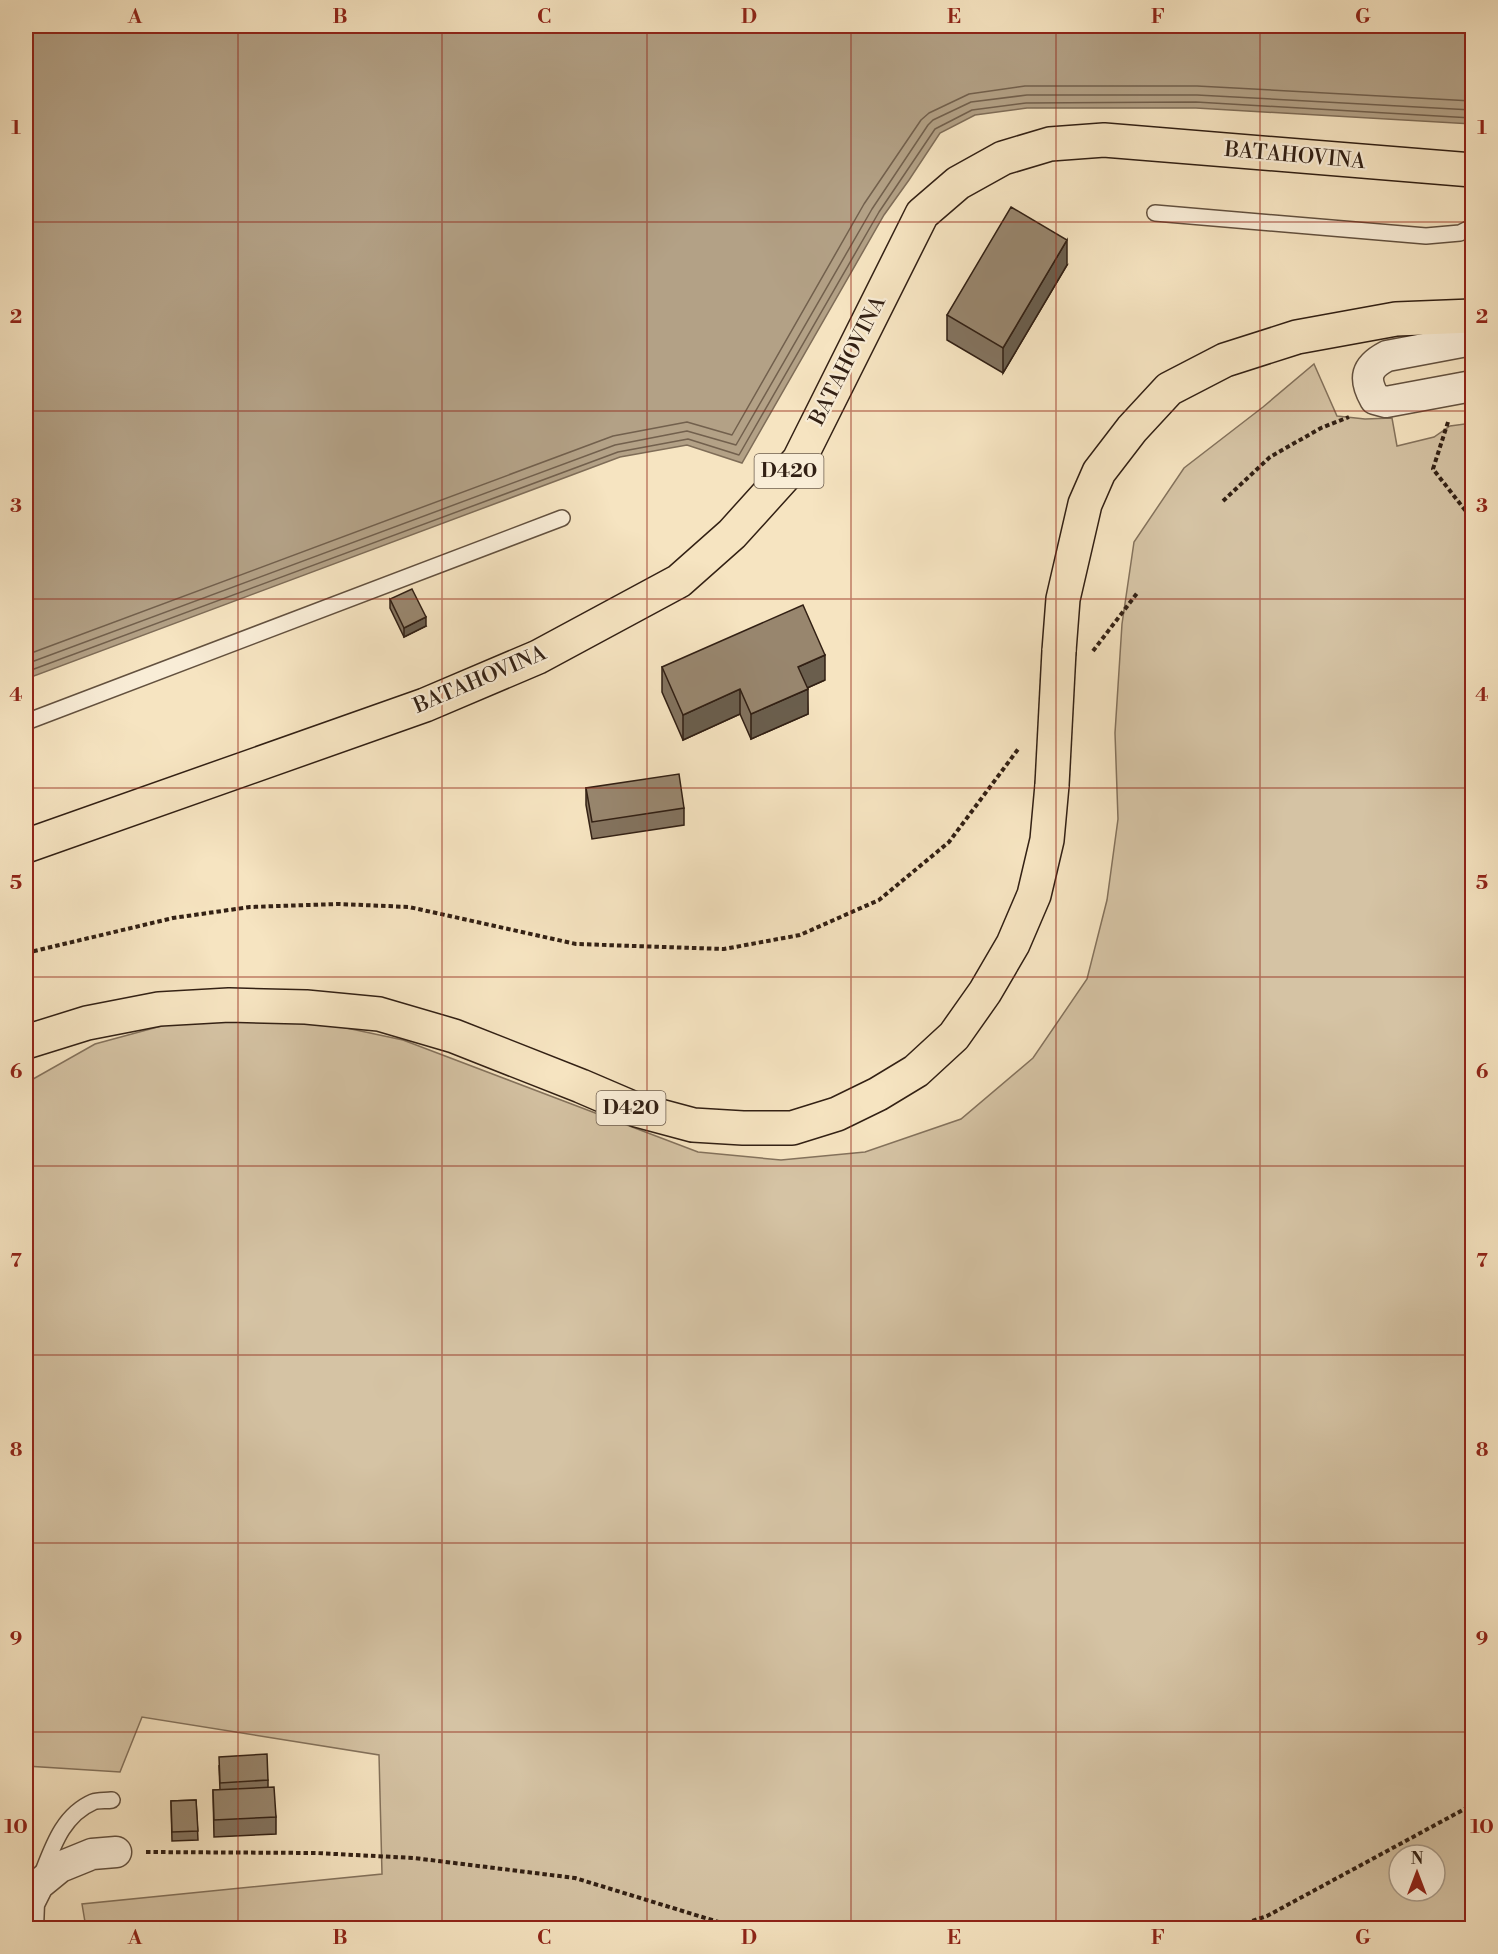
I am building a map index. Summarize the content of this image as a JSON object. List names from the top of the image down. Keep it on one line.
{"streets":{"main road":["BATAHOVINA","D420"]},"north":"top","grid":{"columns":["A","B","C","D","E","F","G"],"rows":["1","2","3","4","5","6","7","8","9","10"]}}
